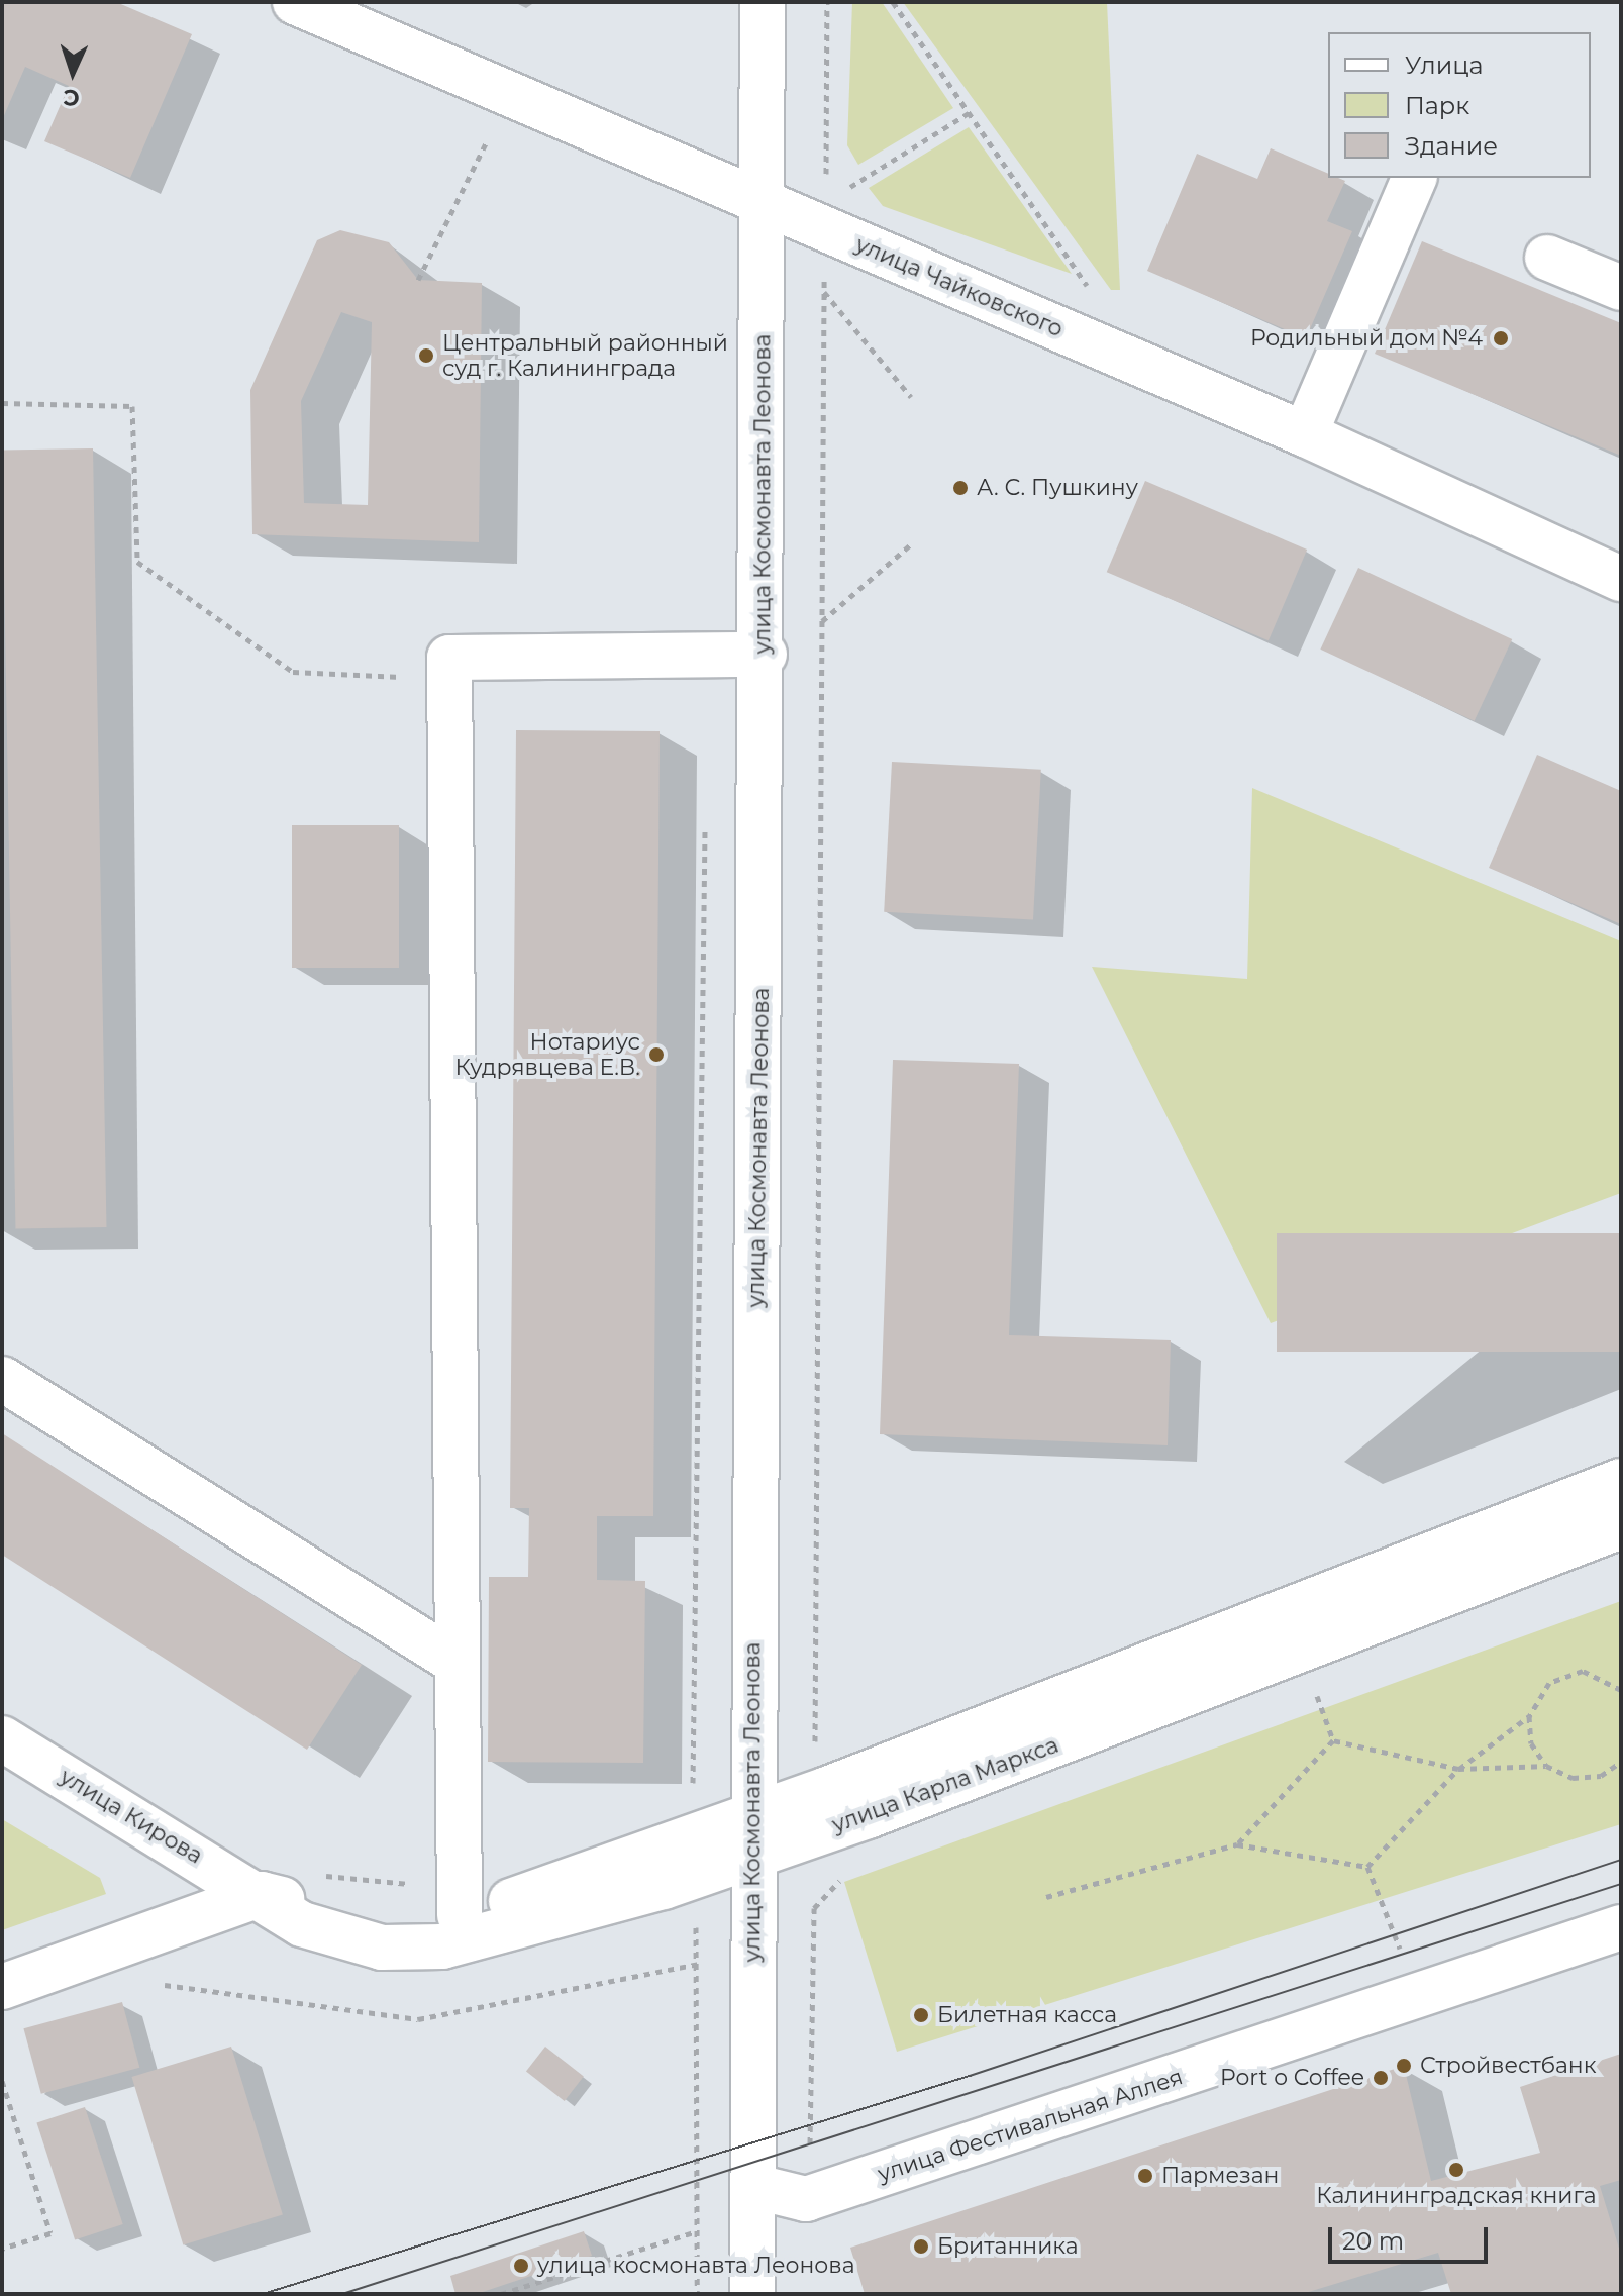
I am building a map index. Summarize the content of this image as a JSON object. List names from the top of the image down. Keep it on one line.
{"streets":{"main road":["улица Чайковского","улица Космонавта Леонова","улица Карла Маркса","улица Кирова","улица Фестивальная Аллея"]},"crossings":[["улица Чайковского","улица Космонавта Леонова"],["улица Космонавта Леонова","улица Карла Маркса"],["улица Карла Маркса","улица Кирова"]],"places":["Родильный дом №4","Центральный районный суд г. Калининграда","А. С. Пушкину","Нотариус Кудрявцева Е.В.","Билетная касса","Стройвестбанк","Port o Coffee","Калининградская книга","Пармезан","Британника","улица космонавта Леонова"],"legend":["Улица","Парк","Здание"],"scale_bar":"20 m","north":"bottom"}
